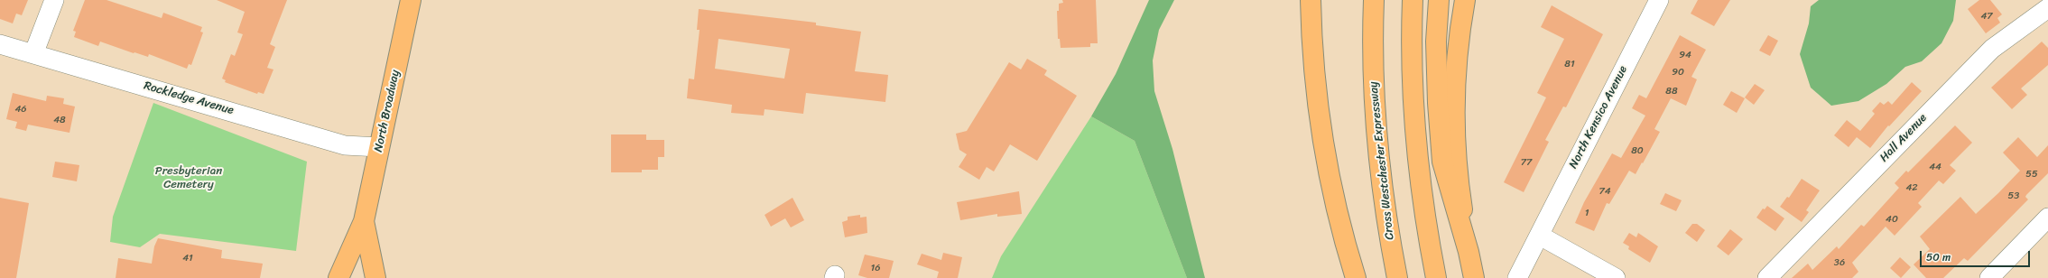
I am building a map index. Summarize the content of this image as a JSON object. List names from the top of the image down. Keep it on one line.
{"streets":{"main road":["North Broadway","Cross Westchester Expressway"],"street":["Rockledge Avenue","North Kensico Avenue","Hall Avenue"]},"crossings":[["Rockledge Avenue","North Broadway"]],"parks":["Presbyterian Cemetery"],"house_numbers":["47","94","81","90","88","46","48","80","77","44","55","42","74","53","1","40","41","36","16"],"scale_bar":"50 m"}
